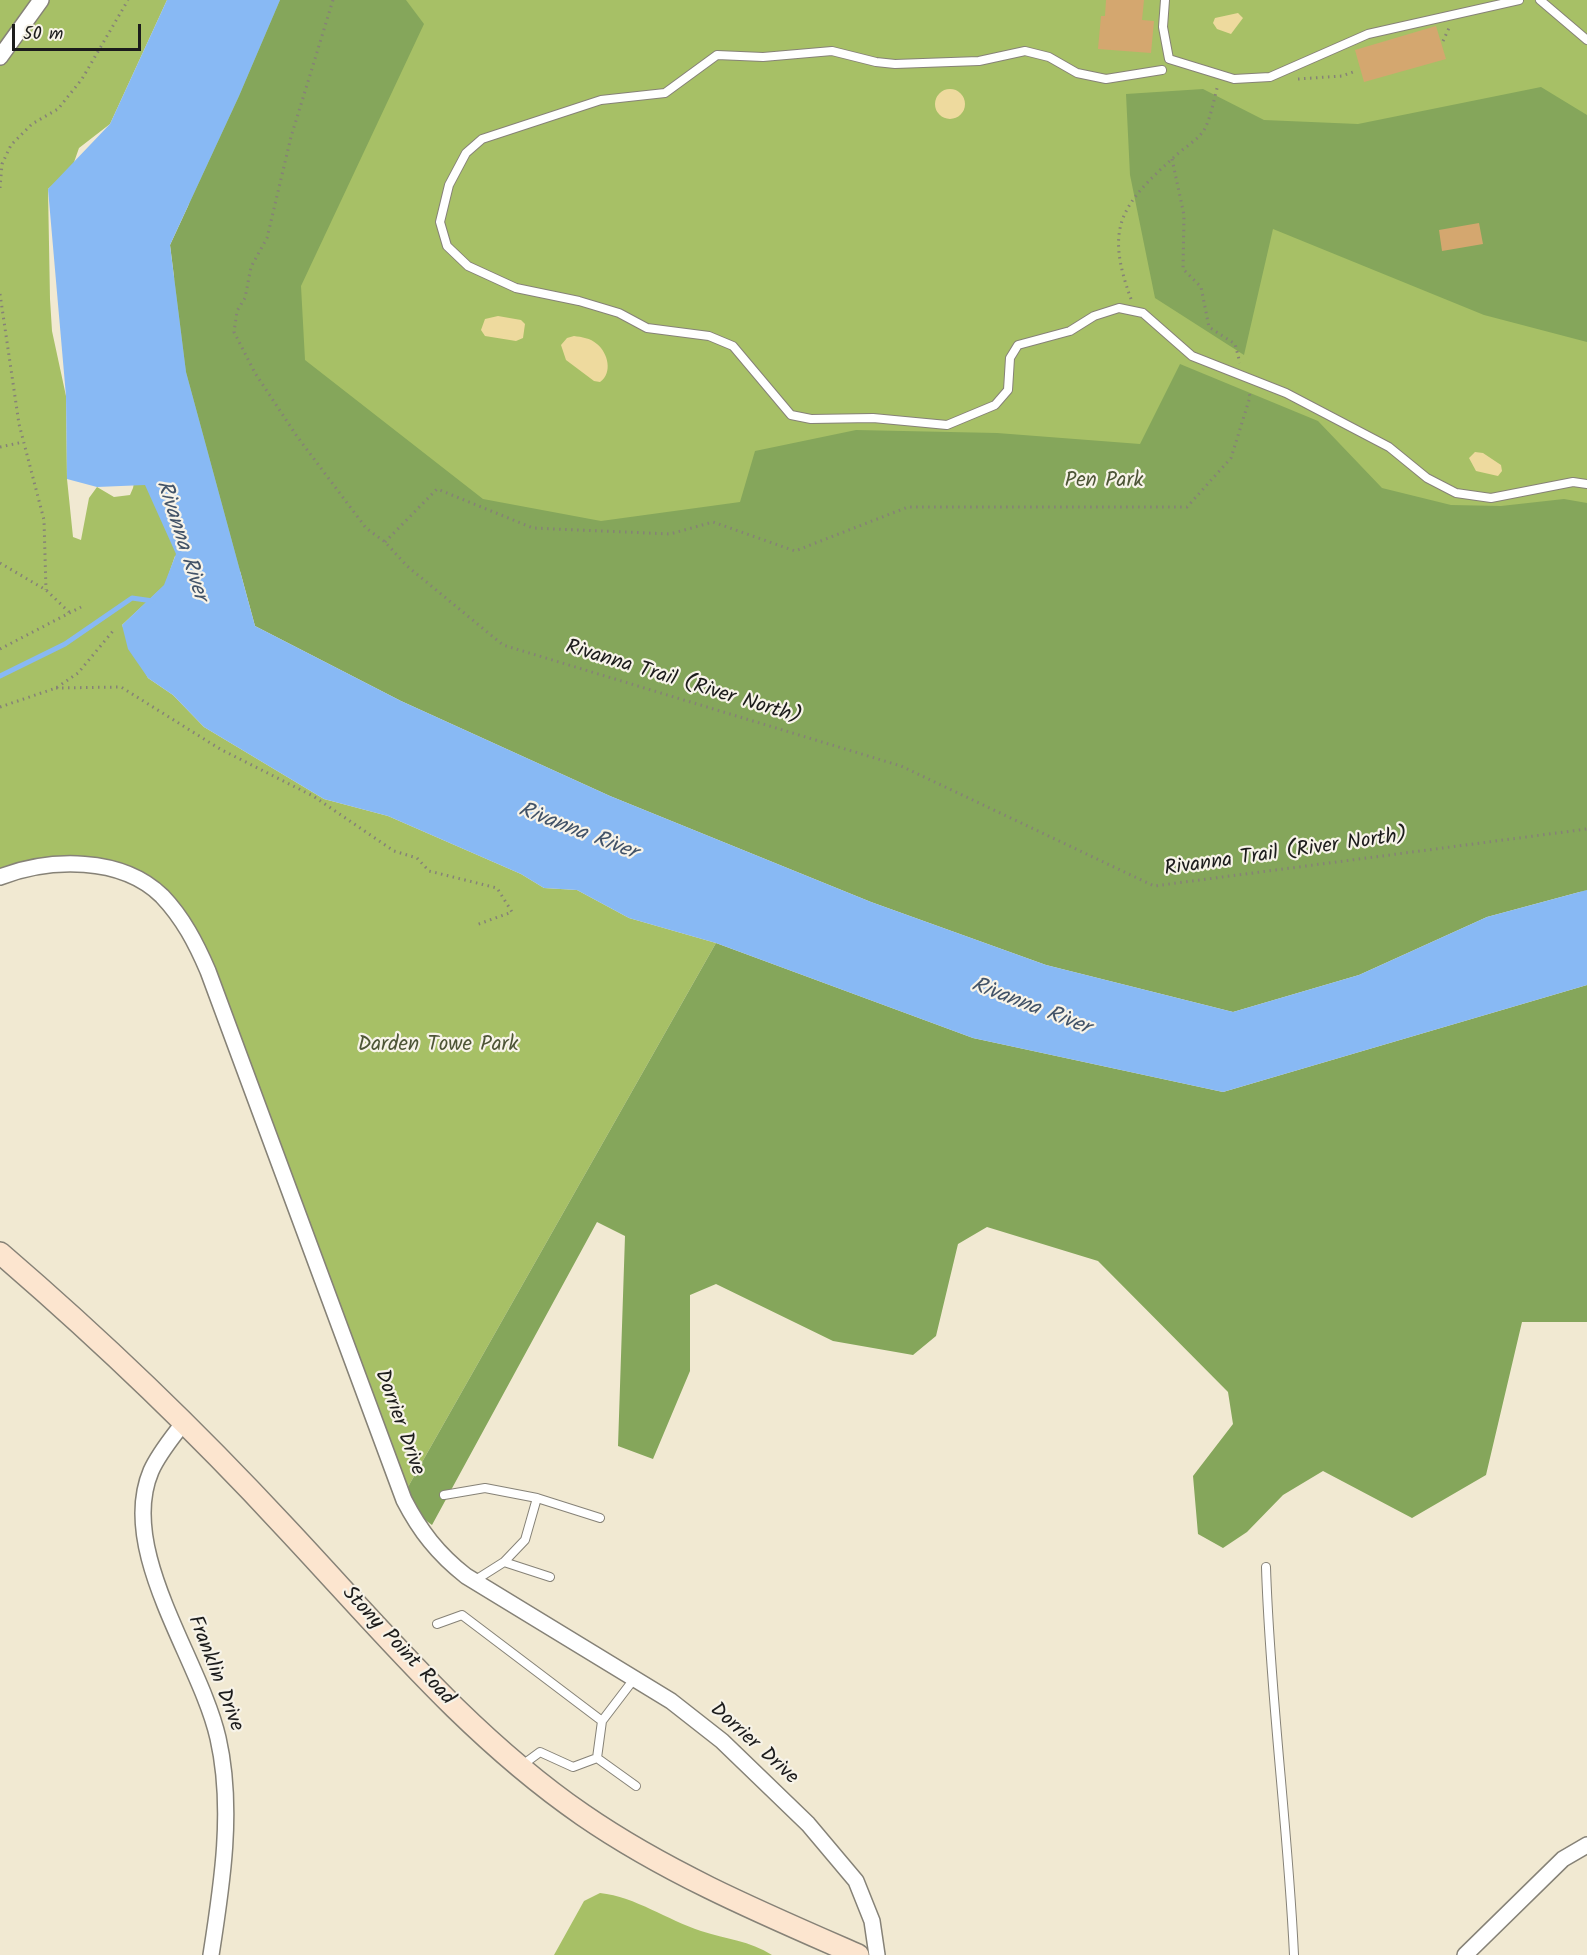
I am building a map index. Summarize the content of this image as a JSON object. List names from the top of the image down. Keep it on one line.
{"streets":{"main road":["Stony Point Road"],"street":["Dorrier Drive","Franklin Drive"],"path":["Rivanna Trail (River North)"]},"crossings":[["Stony Point Road","Franklin Drive"]],"water":["Rivanna River"],"parks":["Pen Park","Darden Towe Park"],"scale_bar":"50 m"}
